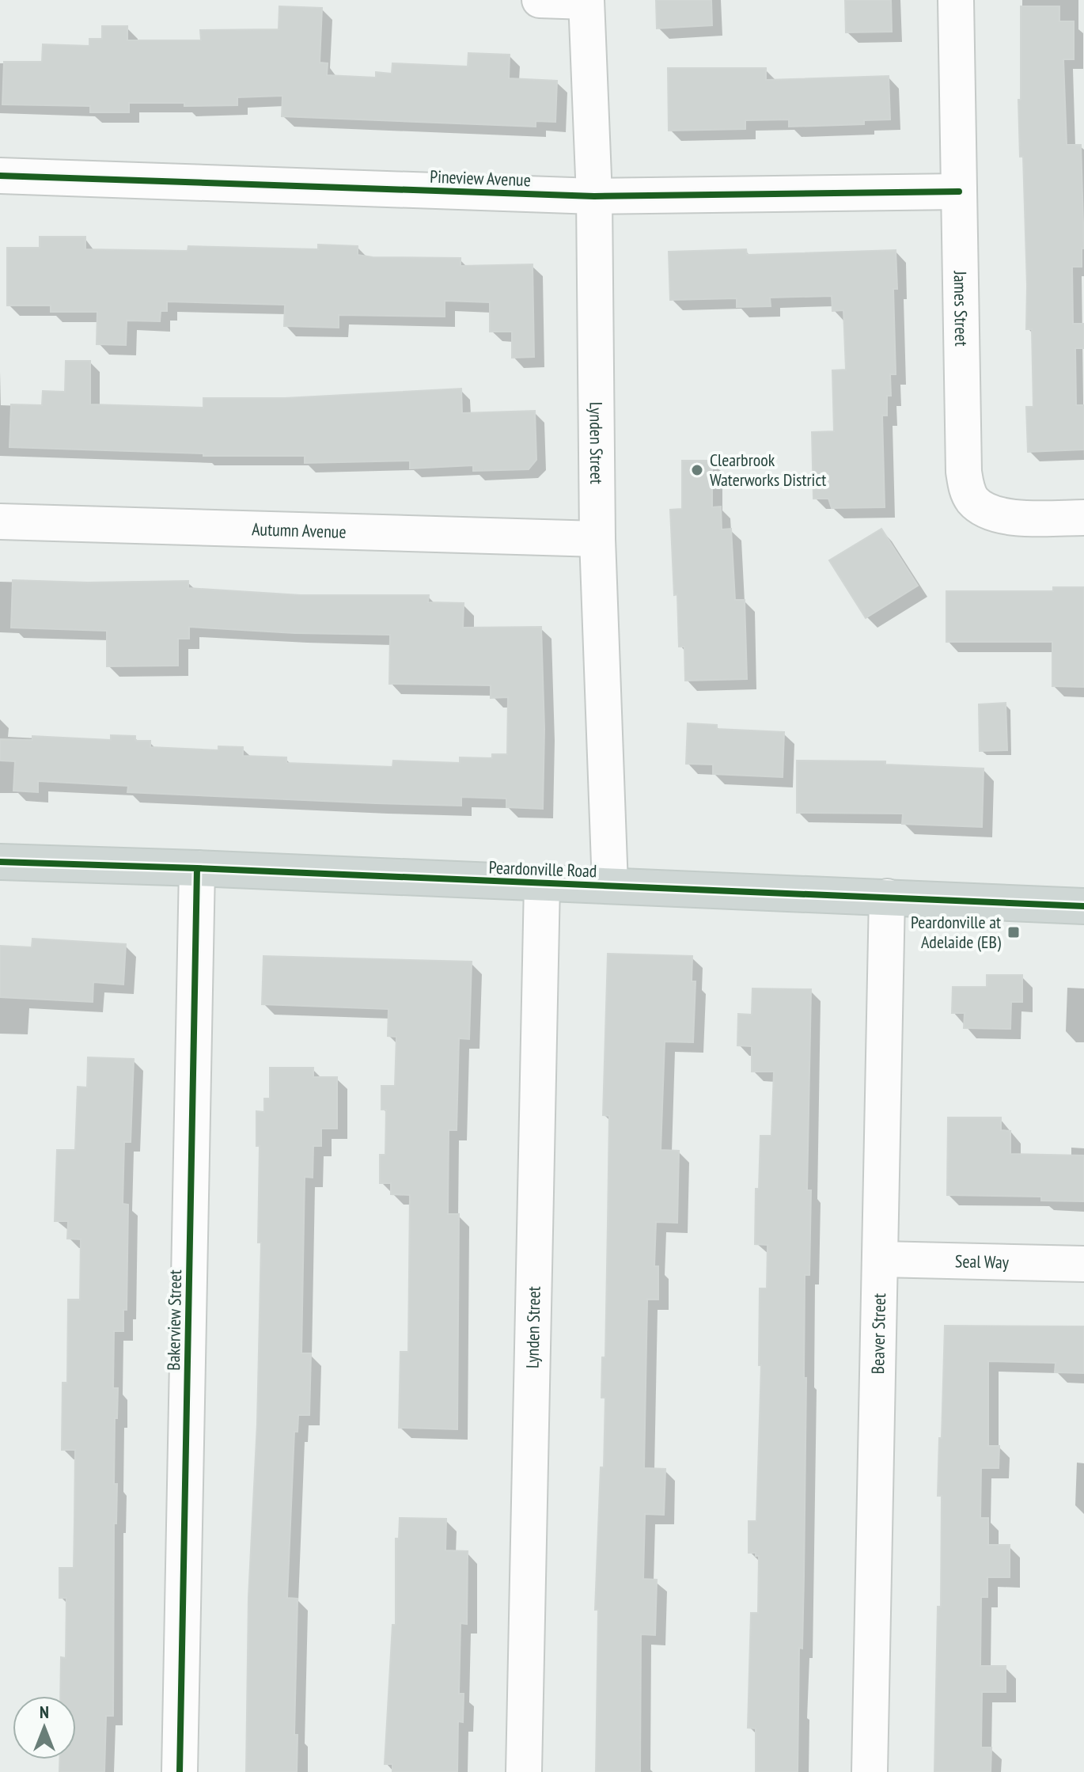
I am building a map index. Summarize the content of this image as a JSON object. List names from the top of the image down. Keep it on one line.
{"streets":{"main road":["Peardonville Road"],"street":["Pineview Avenue","James Street","Lynden Street","Autumn Avenue","Seal Way","Bakerview Street","Beaver Street"]},"crossings":[["Pineview Avenue","James Street"],["Pineview Avenue","Lynden Street"],["Lynden Street","Autumn Avenue"],["Lynden Street","Peardonville Road"],["Peardonville Road","Bakerview Street"],["Peardonville Road","Beaver Street"],["Seal Way","Beaver Street"]],"places":{"other":["Clearbrook Waterworks District"],"transit":["Peardonville at Adelaide (EB)"]},"north":"top"}
